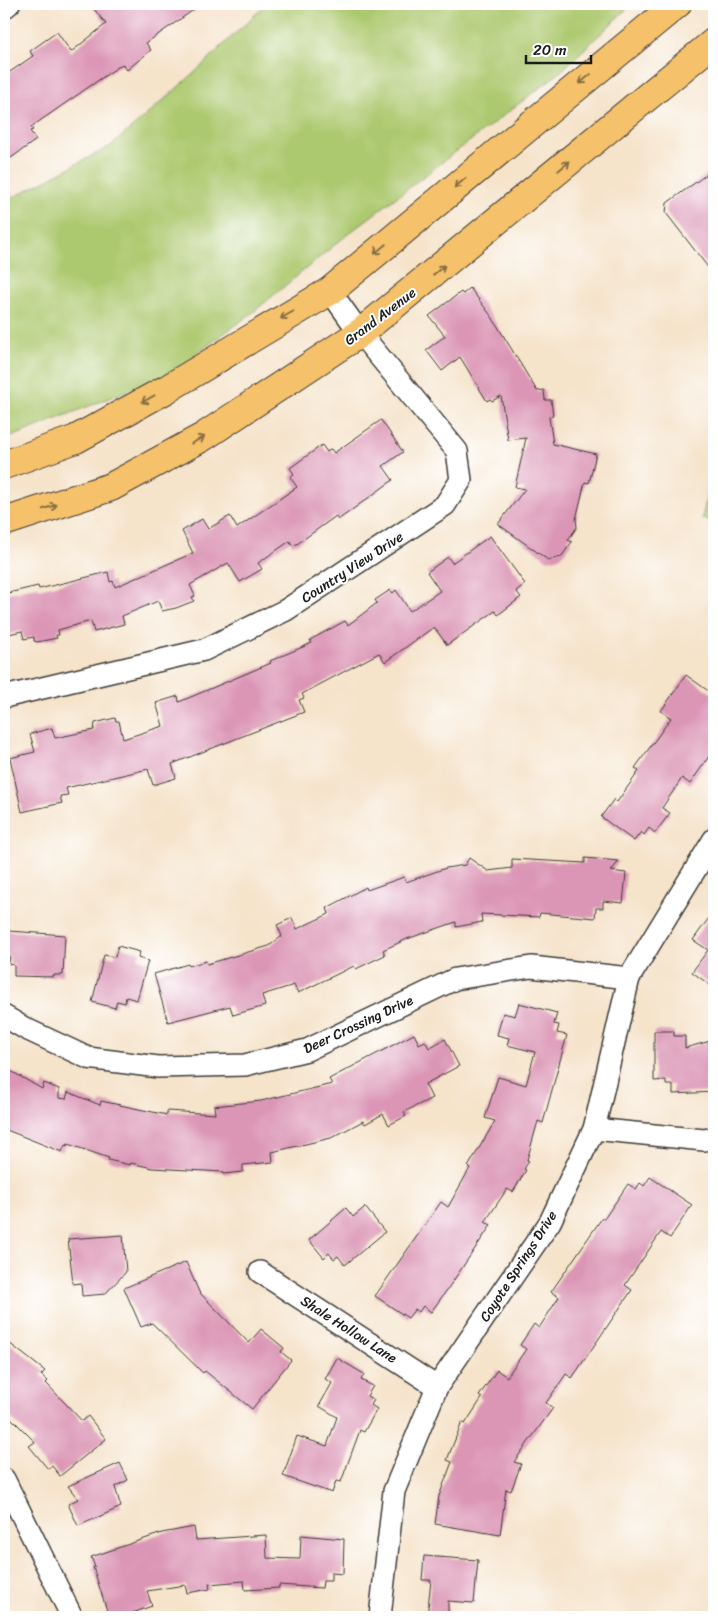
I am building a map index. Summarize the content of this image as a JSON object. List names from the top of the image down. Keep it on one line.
{"streets":{"main road":["Grand Avenue"],"street":["Country View Drive","Deer Crossing Drive","Coyote Springs Drive","Shale Hollow Lane"]},"crossings":[["Grand Avenue","Country View Drive"],["Deer Crossing Drive","Coyote Springs Drive"],["Coyote Springs Drive","Shale Hollow Lane"]],"scale_bar":"20 m"}
